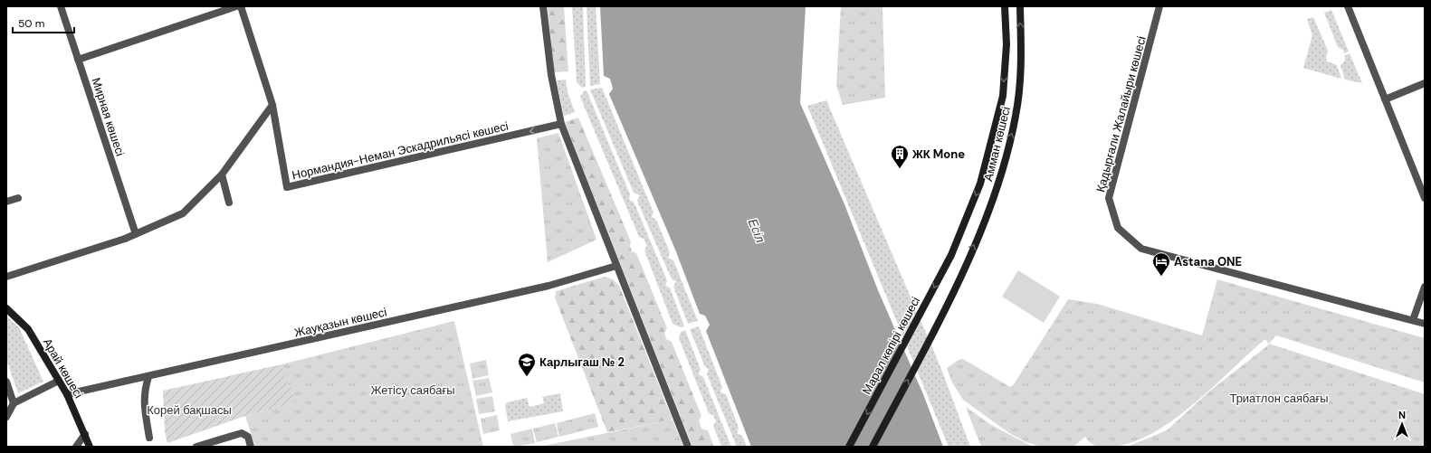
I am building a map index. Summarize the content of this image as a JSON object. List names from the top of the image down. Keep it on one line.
{"streets":{"main road":["Амман көшесі","Марал көпірі көшесі","Арай көшесі"],"street":["Қадырғали Жалайыри көшесі","Мирная көшесі","Нормандия-Неман Эскадрильясі көшесі","Жауқазын көшесі"]},"crossings":[["Амман көшесі","Марал көпірі көшесі"],["Жауқазын көшесі","Арай көшесі"]],"one_way":["Марал көпірі көшесі"],"water":["Есіл"],"parks":["Жетісу саябағы","Триатлон саябағы","Корей бақшасы"],"places":{"building":["ЖК Mone"],"hotel":["Astana ONE"],"school or university":["Карлыгаш № 2"]},"scale_bar":"50 m","north":"top"}
